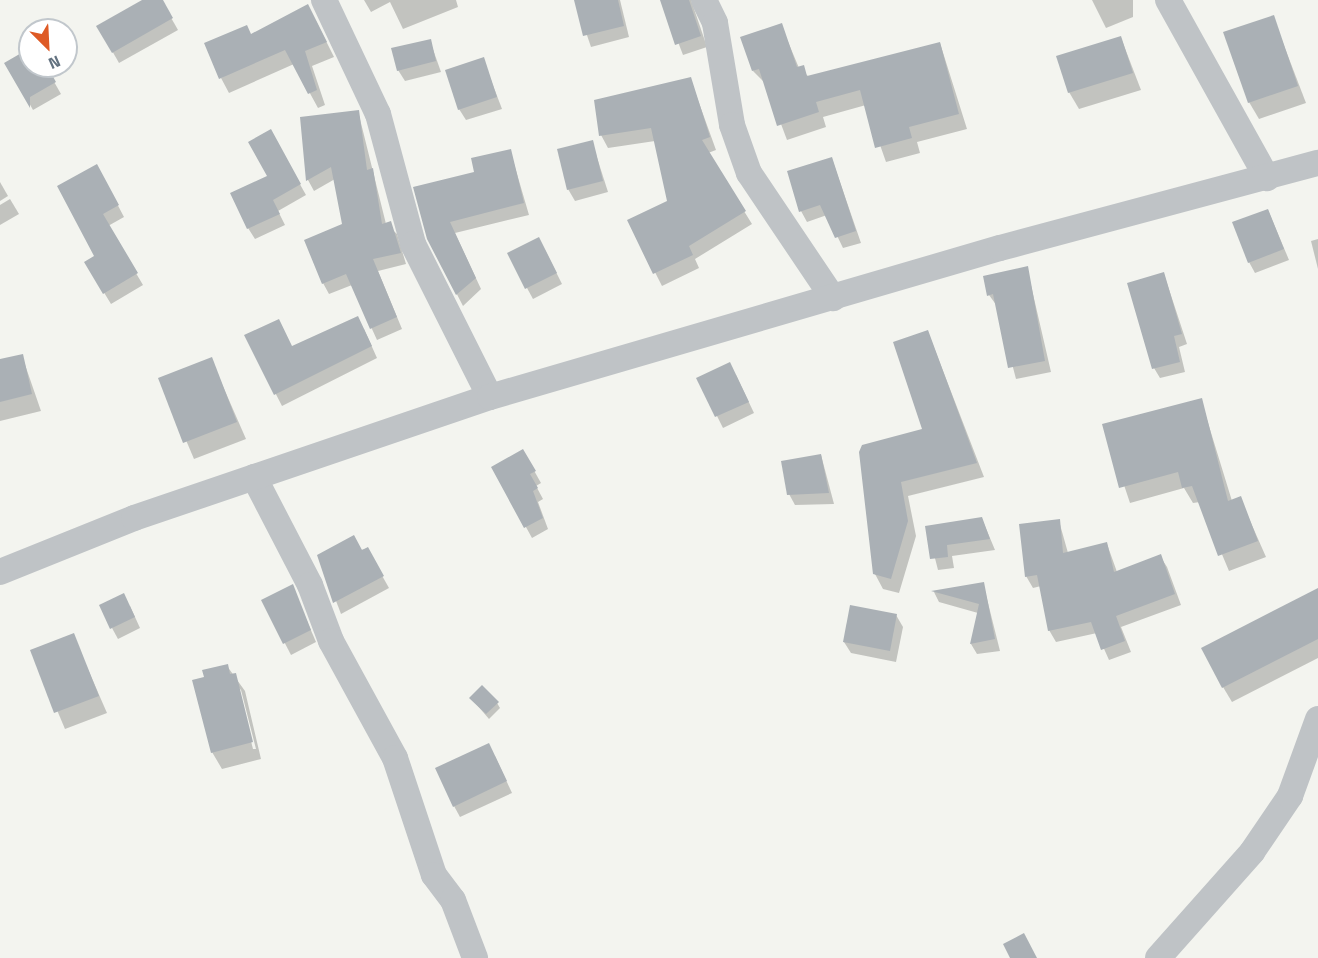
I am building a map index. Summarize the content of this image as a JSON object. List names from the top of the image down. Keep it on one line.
{"north":"bottom right"}
